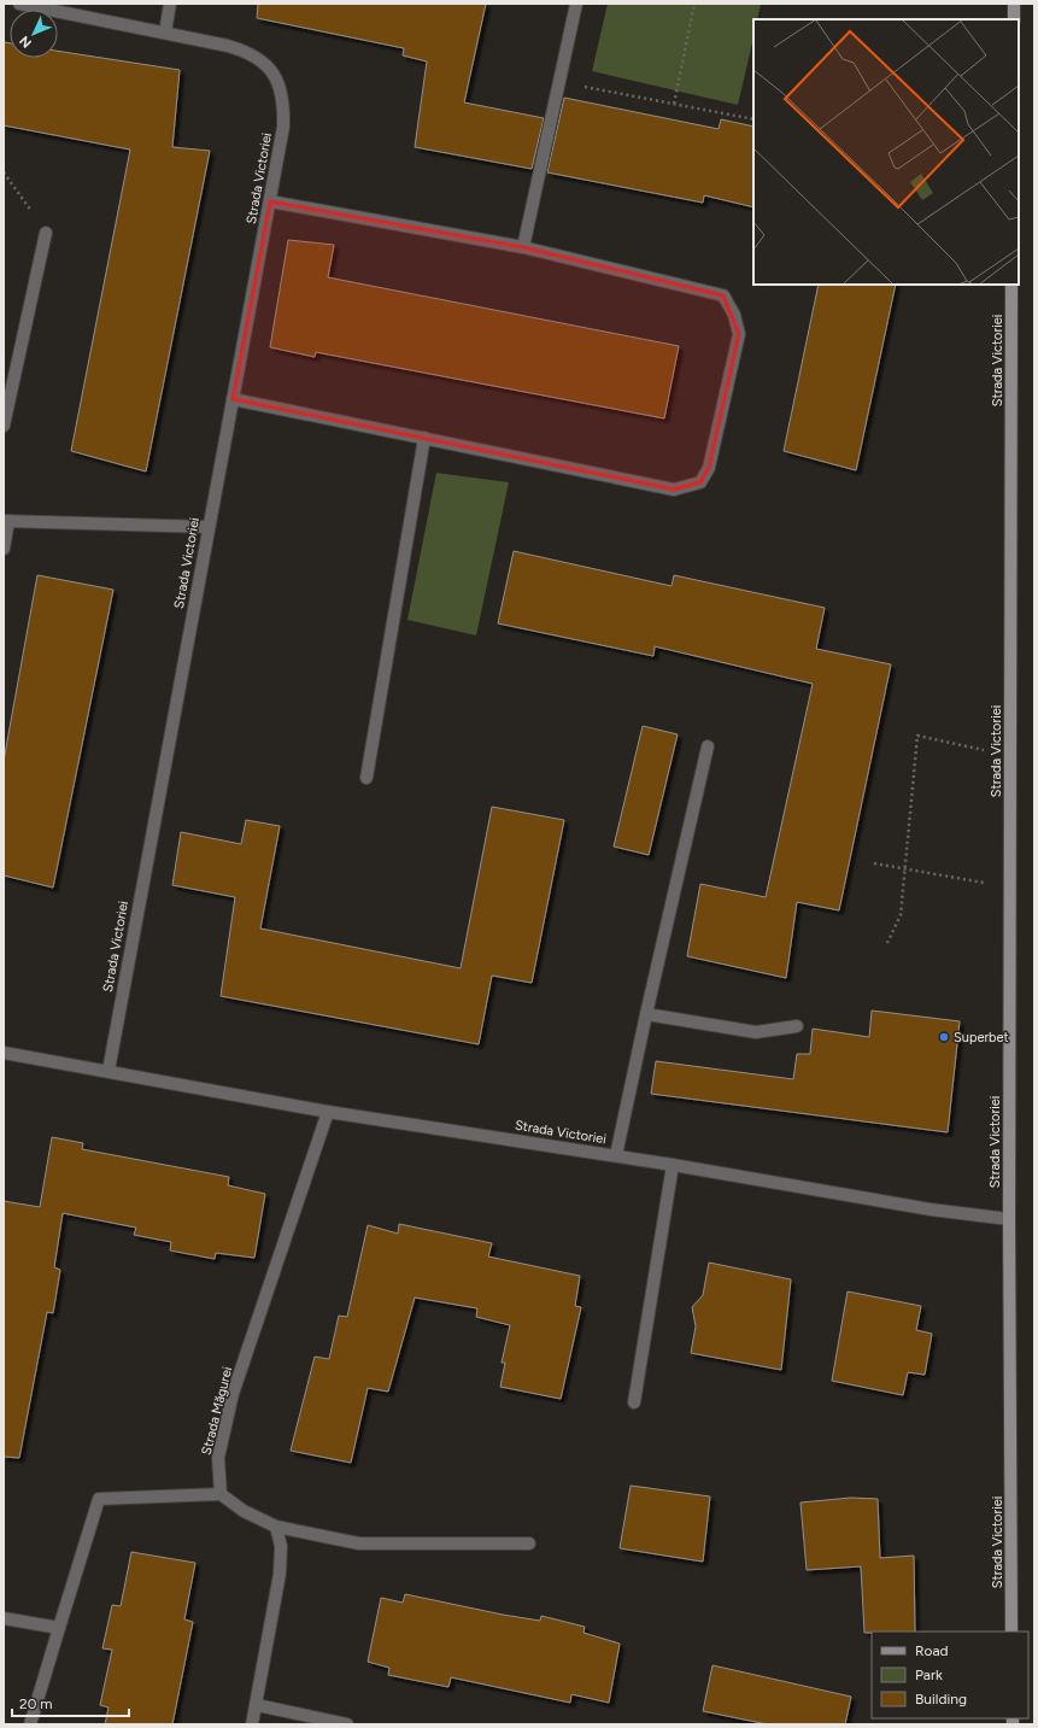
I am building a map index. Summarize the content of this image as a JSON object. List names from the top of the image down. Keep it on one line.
{"streets":{"street":["Strada Victoriei","Strada Măgurei"]},"crossings":[["Strada Victoriei","Strada Măgurei"]],"places":["Superbet"],"legend":["Road","Park","Building"],"scale_bar":"20 m","north":"bottom left"}
